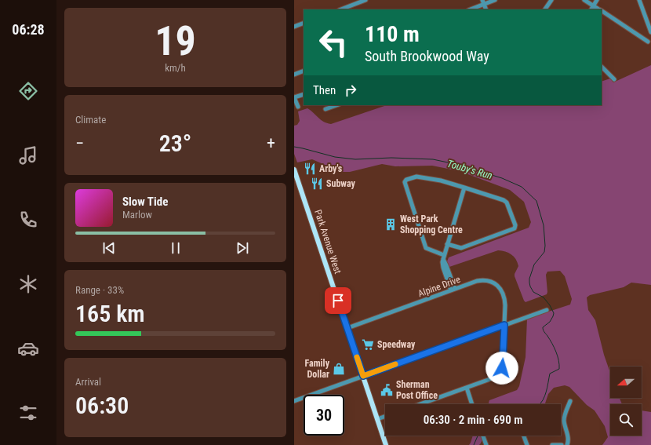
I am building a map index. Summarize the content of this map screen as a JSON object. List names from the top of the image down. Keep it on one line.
{"streets":{"main road":["Park Avenue West"],"street":["Alpine Drive"]},"crossings":[["Park Avenue West","Alpine Drive"]],"water":["Touby's Run"],"places":{"restaurant":["Arby's","Subway"],"building":["West Park Shopping Centre"],"supermarket":["Speedway"],"shop":["Family Dollar"],"public building":["Sherman Post Office"]},"north":"left","page":{"tabs":"06:28","tile":[["19","km/h"],"Climate",["Range · 33%","165 km"],["Arrival","06:30"]],"turn":["110 m","South Brookwood Way"],"then":"Then","heat":["−","23°","+"],"song":["Slow Tide","Marlow"],"limit":"30","trip":"06:30 · 2 min · 690 m"}}
